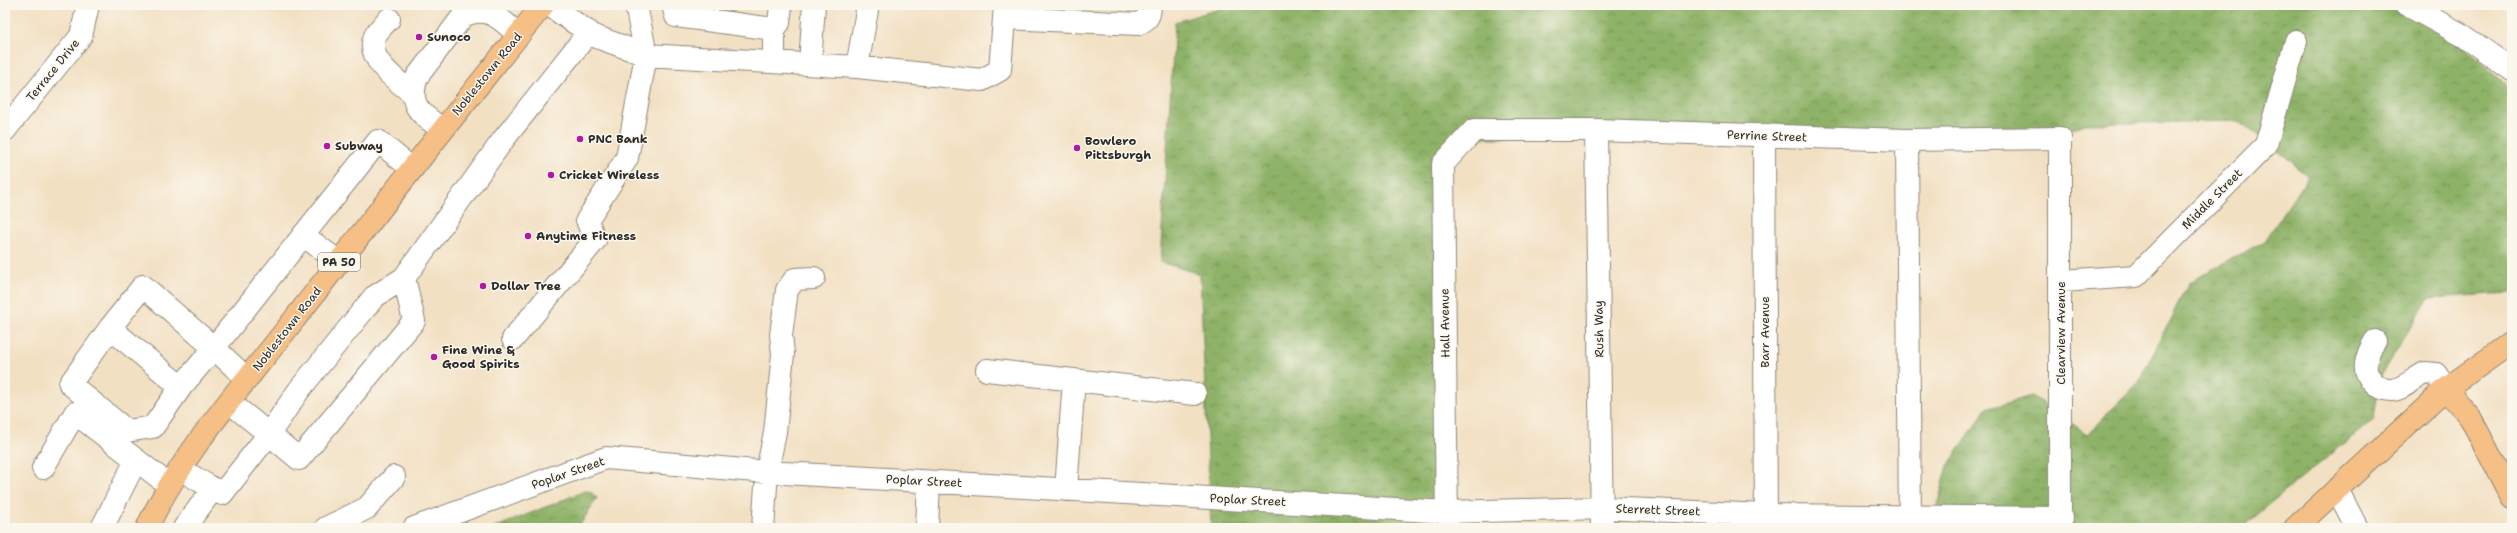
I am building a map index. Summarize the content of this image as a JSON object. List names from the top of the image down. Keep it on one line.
{"streets":{"main road":["Noblestown Road","PA 50"],"street":["Terrace Drive","Perrine Street","Middle Street","Hall Avenue","Rush Way","Barr Avenue","Clearview Avenue","Poplar Street","Sterrett Street"]},"crossings":[["Perrine Street","Hall Avenue"],["Perrine Street","Rush Way"],["Perrine Street","Barr Avenue"],["Perrine Street","Clearview Avenue"],["Middle Street","Clearview Avenue"],["Hall Avenue","Poplar Street"],["Hall Avenue","Sterrett Street"],["Rush Way","Sterrett Street"],["Barr Avenue","Sterrett Street"],["Clearview Avenue","Sterrett Street"],["Poplar Street","Sterrett Street"]],"places":["Sunoco","PNC Bank","Subway","Bowlero Pittsburgh","Cricket Wireless","Anytime Fitness","Dollar Tree","Fine Wine & Good Spirits"]}
